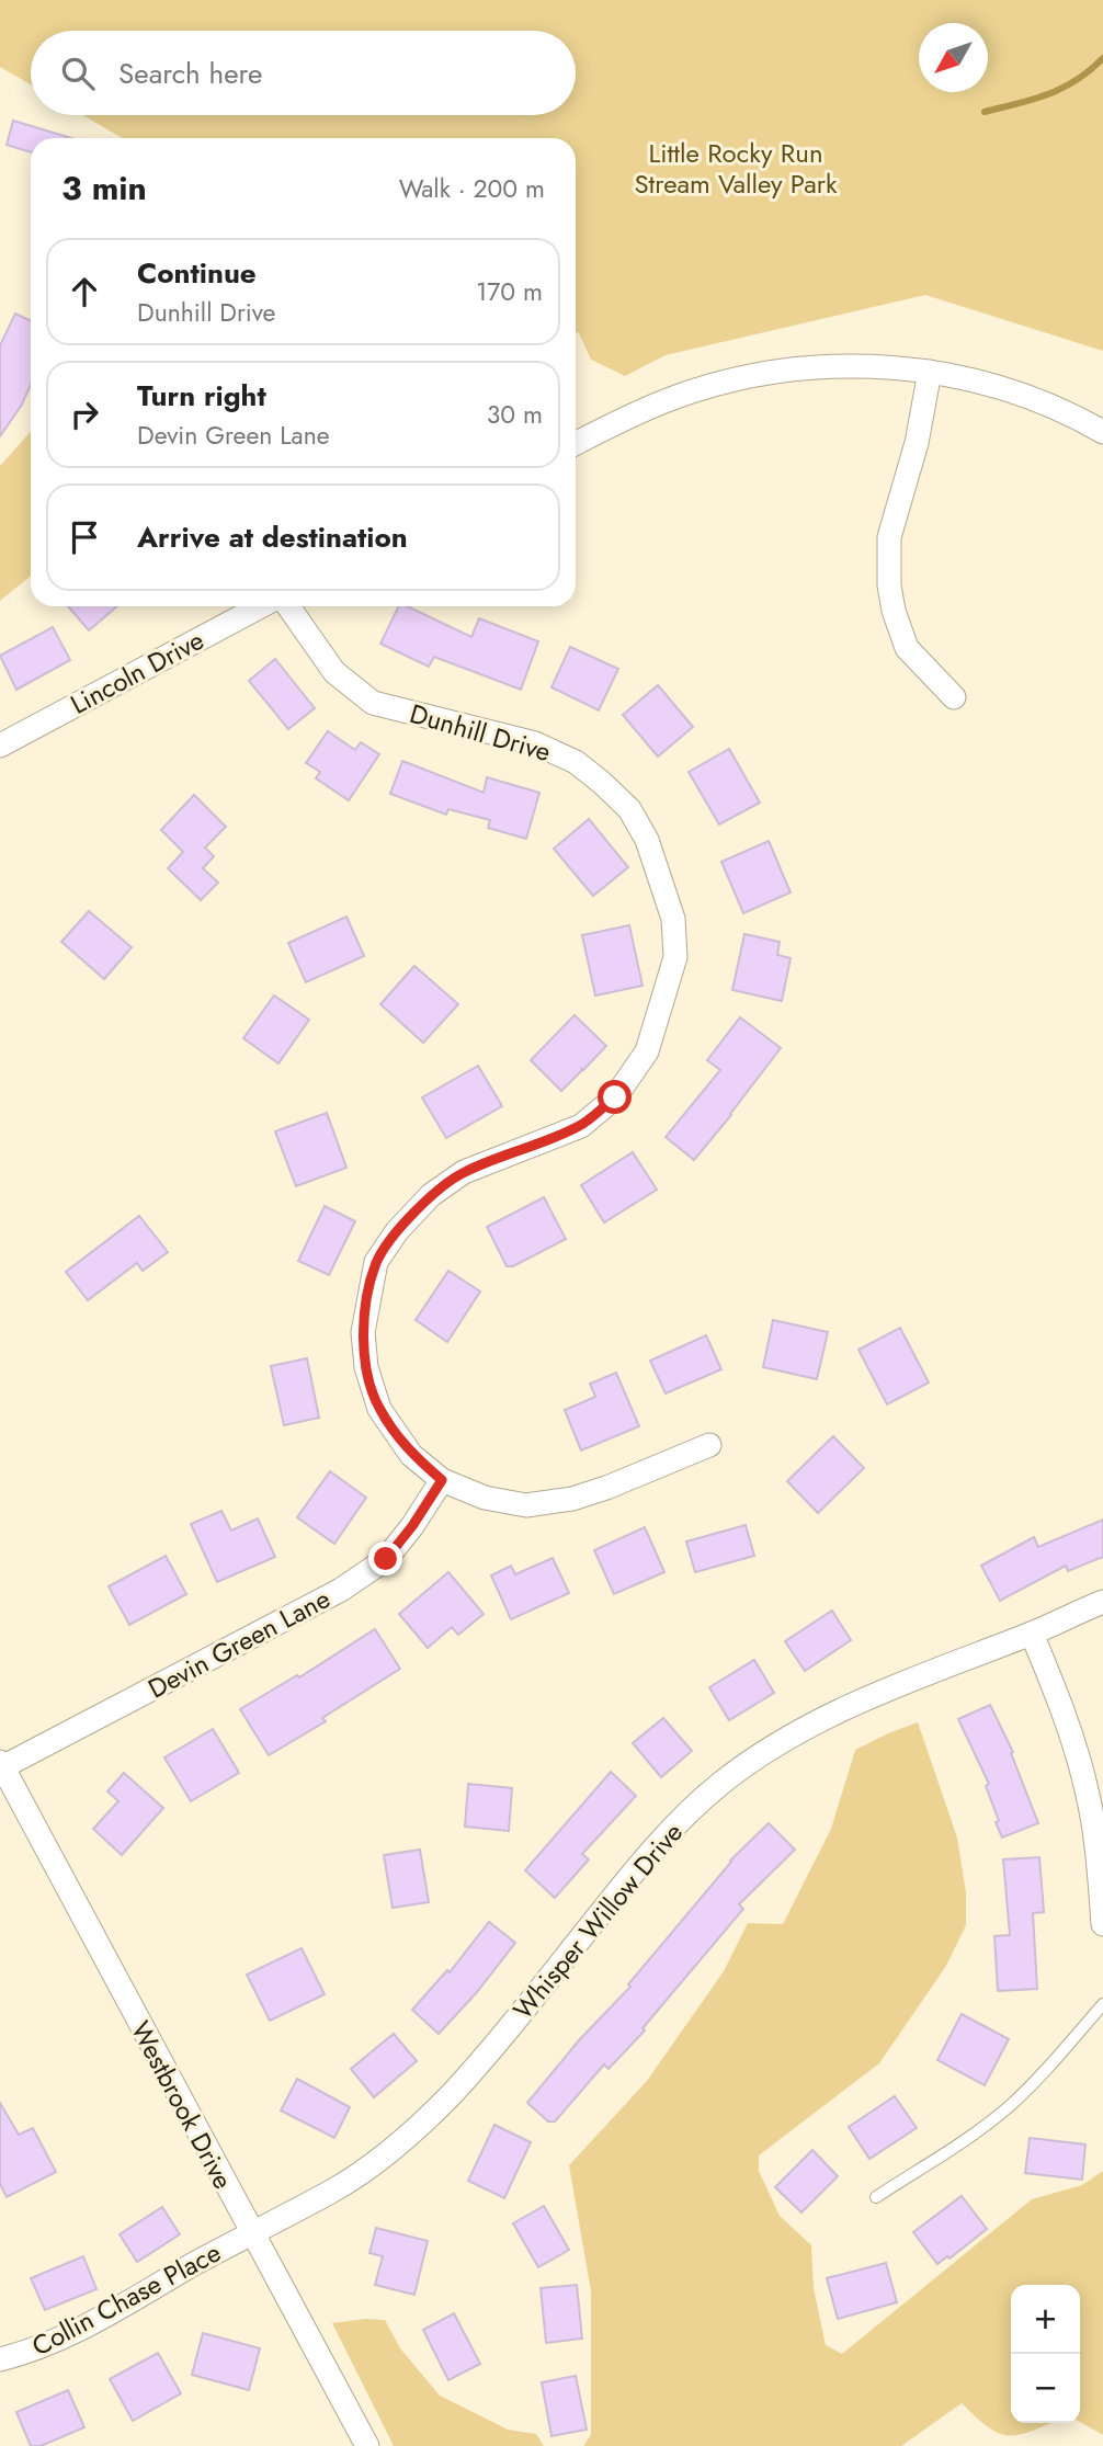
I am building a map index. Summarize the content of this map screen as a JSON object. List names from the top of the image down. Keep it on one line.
{"streets":{"street":["Lincoln Drive","Dunhill Drive","Devin Green Lane","Whisper Willow Drive","Westbrook Drive","Collin Chase Place"]},"crossings":[["Dunhill Drive","Devin Green Lane"],["Devin Green Lane","Westbrook Drive"],["Whisper Willow Drive","Westbrook Drive"],["Whisper Willow Drive","Collin Chase Place"],["Westbrook Drive","Collin Chase Place"]],"parks":["Little Rocky Run Stream Valley Park"],"north":"bottom left","page":{"search":"Search here","heading":["3 min","Walk · 200 m"],"list":[["Continue","Dunhill Drive","170 m"],["Turn right","Devin Green Lane","30 m"],"Arrive at destination"],"map_buttons":["+","−"]}}
